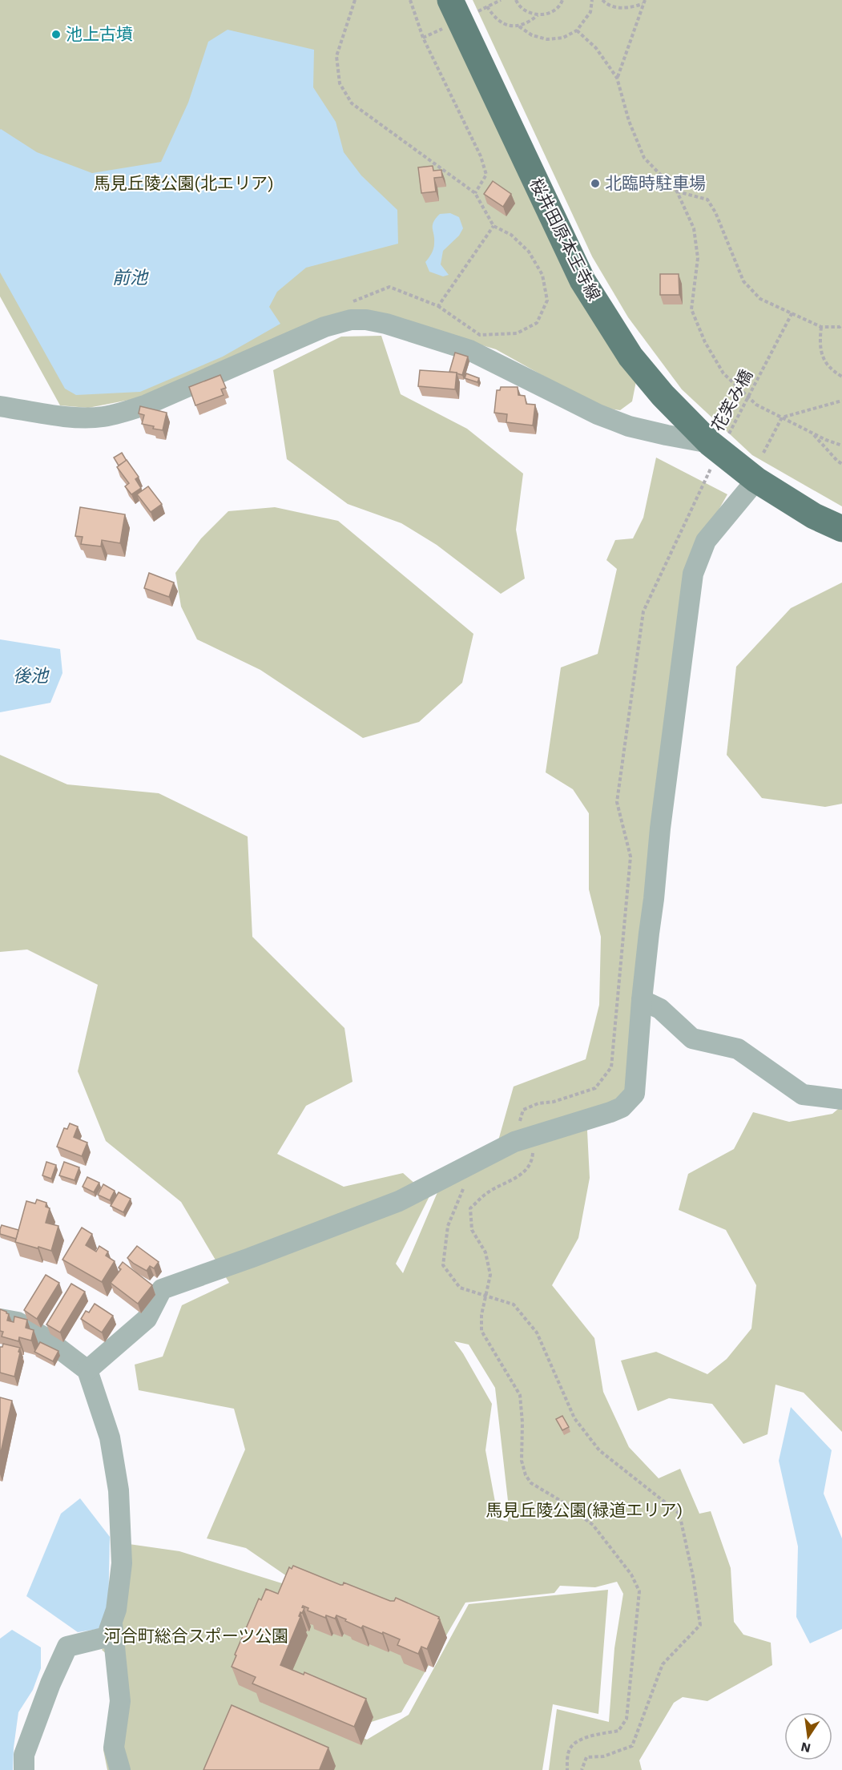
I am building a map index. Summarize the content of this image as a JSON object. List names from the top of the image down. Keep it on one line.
{"streets":{"main road":["桜井田原本王寺線"],"path":["花笑み橋"]},"crossings":[["桜井田原本王寺線","花笑み橋"]],"water":["前池","後池"],"parks":["馬見丘陵公園(北エリア)","馬見丘陵公園(緑道エリア)","河合町総合スポーツ公園"],"places":["池上古墳","北臨時駐車場"],"north":"bottom"}
